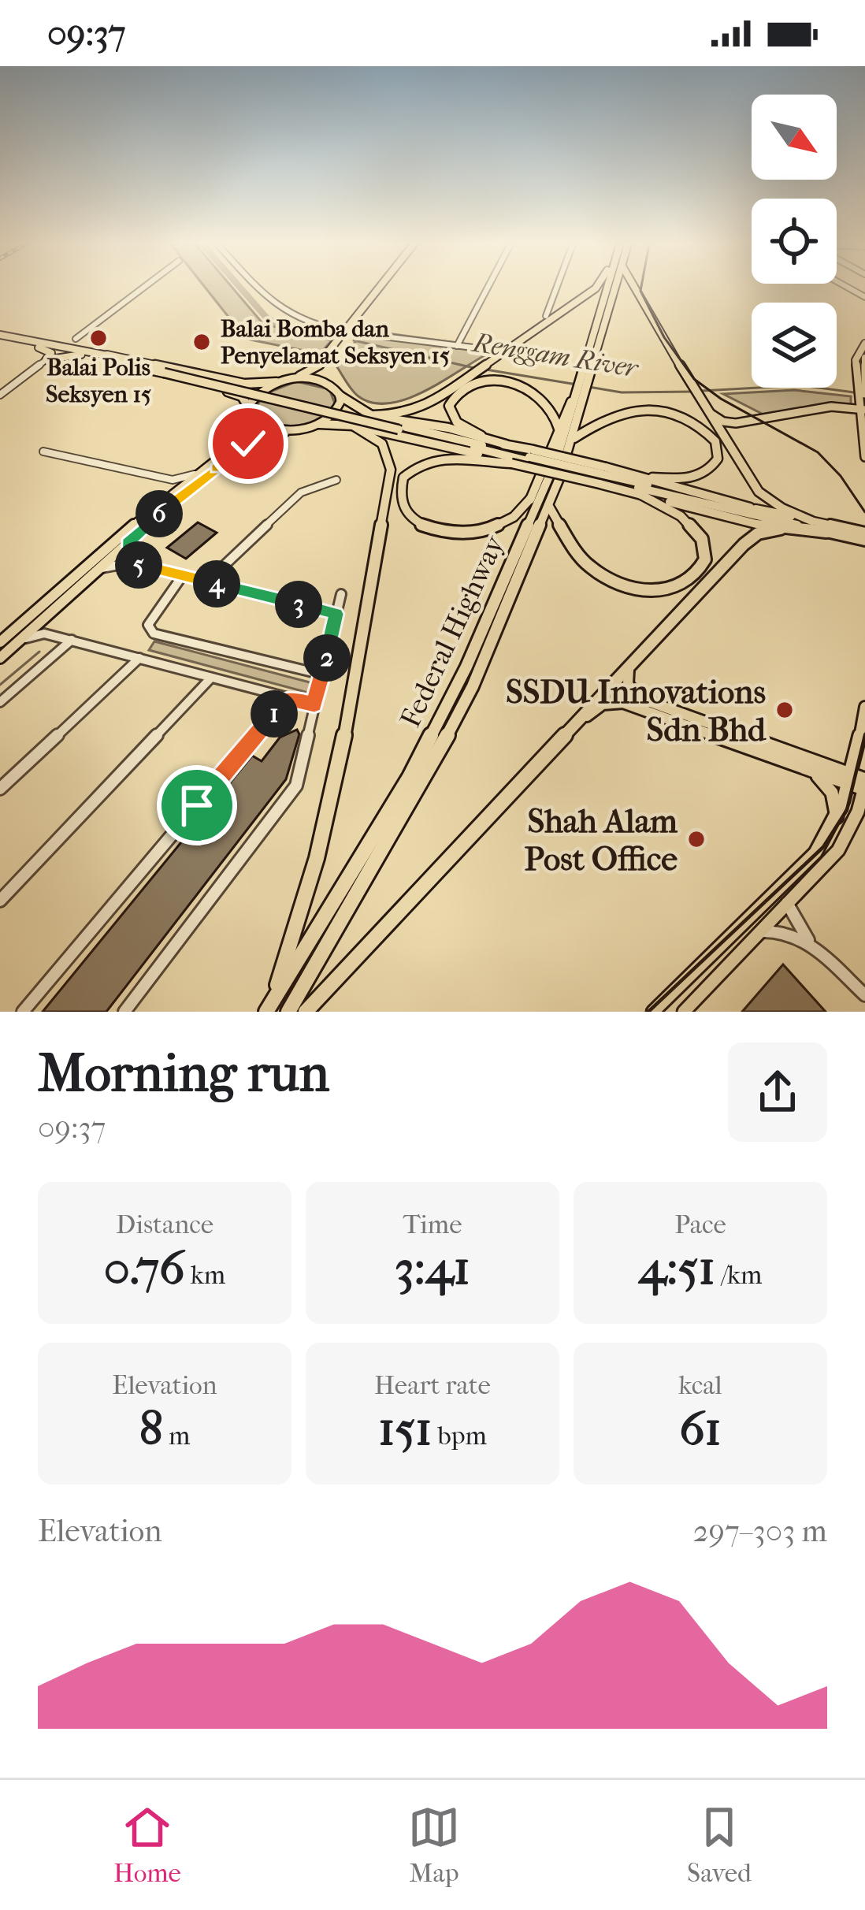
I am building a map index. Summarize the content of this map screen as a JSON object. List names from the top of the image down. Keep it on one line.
{"streets":{"highway":["Federal Highway"]},"water":["Renggam River"],"places":["Balai Polis Seksyen 15","Balai Bomba dan Penyelamat Seksyen 15","SSDU Innovations Sdn Bhd","Shah Alam Post Office"],"north":"bottom right","page":{"status":"09:37","pins":["6","5","4","3","2","1"],"heading":["Morning run","09:37"],"stats":[["Distance","0.76 km"],["Time","3:41"],["Pace","4:51 /km"],["Elevation","8 m"],["Heart rate","151 bpm"],["kcal","61"]],"chart":["Elevation","297–303 m"],"tabs":["Home","Map","Saved"]}}
